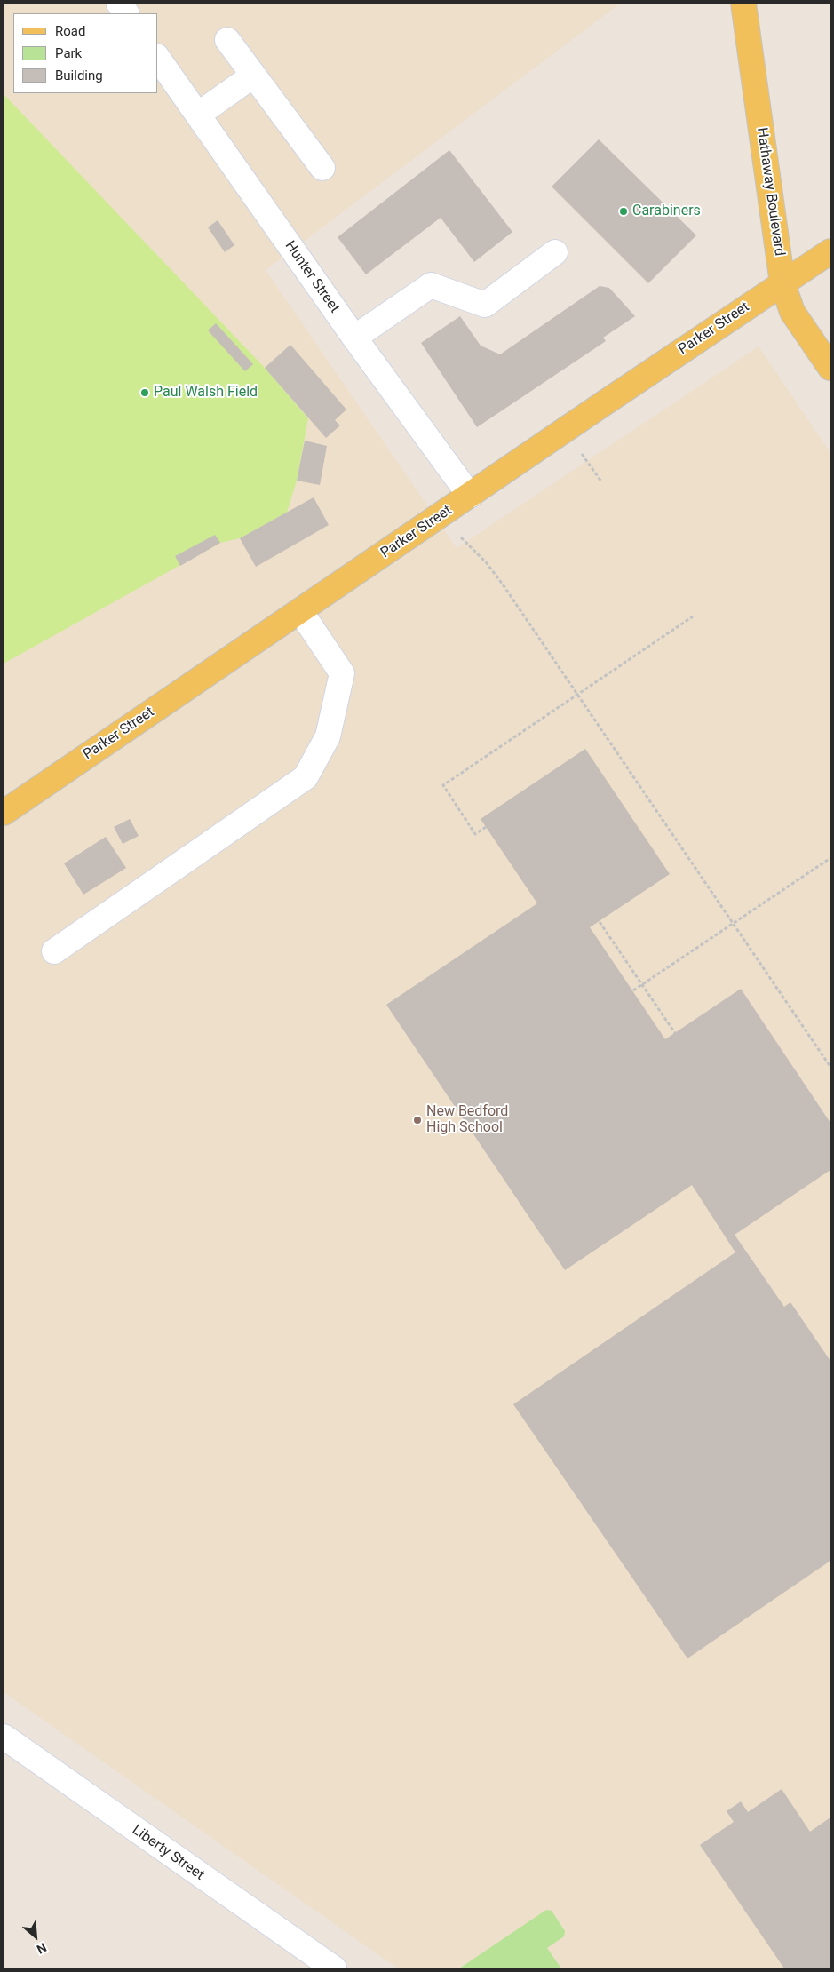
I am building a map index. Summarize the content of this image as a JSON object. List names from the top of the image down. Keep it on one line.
{"streets":{"main road":["Hathaway Boulevard","Parker Street"],"street":["Hunter Street","Liberty Street"]},"crossings":[["Hathaway Boulevard","Parker Street"],["Hunter Street","Parker Street"]],"places":["Carabiners","Paul Walsh Field","New Bedford High School"],"legend":["Road","Park","Building"],"north":"bottom right"}
